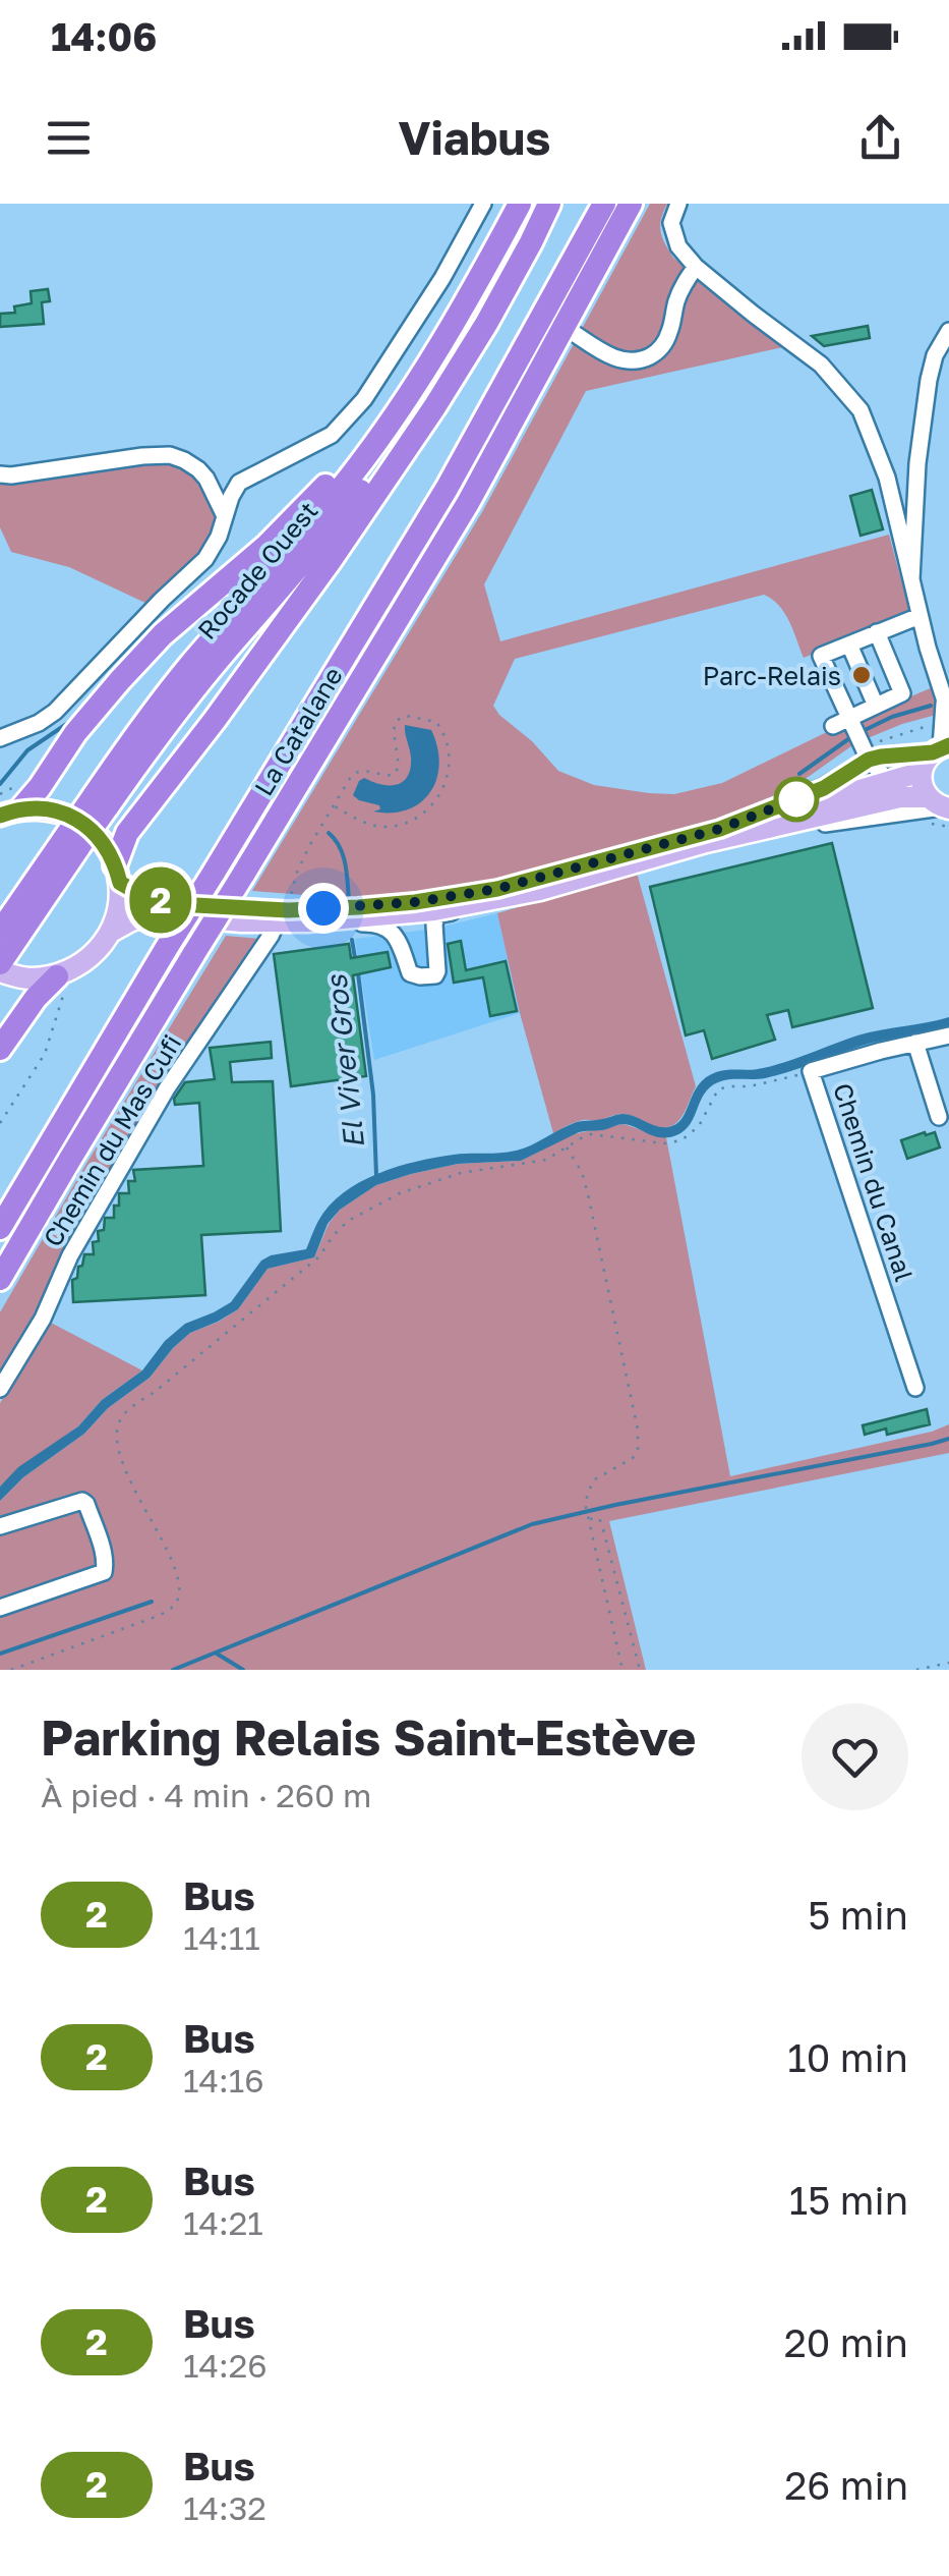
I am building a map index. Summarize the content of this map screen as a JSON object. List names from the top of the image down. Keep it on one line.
{"streets":{"highway":["Rocade Ouest","La Catalane"],"street":["Chemin du Mas Cufi","Chemin du Canal"]},"water":["El Viver Gros"],"places":["Parc-Relais"],"lines":["bus line 2"],"page":{"status":"14:06","header":"Viabus","on_map":"2","heading":["Parking Relais Saint-Estève","À pied · 4 min · 260 m"],"list":[{"mark":"2","name":"Bus","note":"14:11","value":"5 min"},{"mark":"2","name":"Bus","note":"14:16","value":"10 min"},{"mark":"2","name":"Bus","note":"14:21","value":"15 min"},{"mark":"2","name":"Bus","note":"14:26","value":"20 min"},{"mark":"2","name":"Bus","note":"14:32","value":"26 min"}]}}
